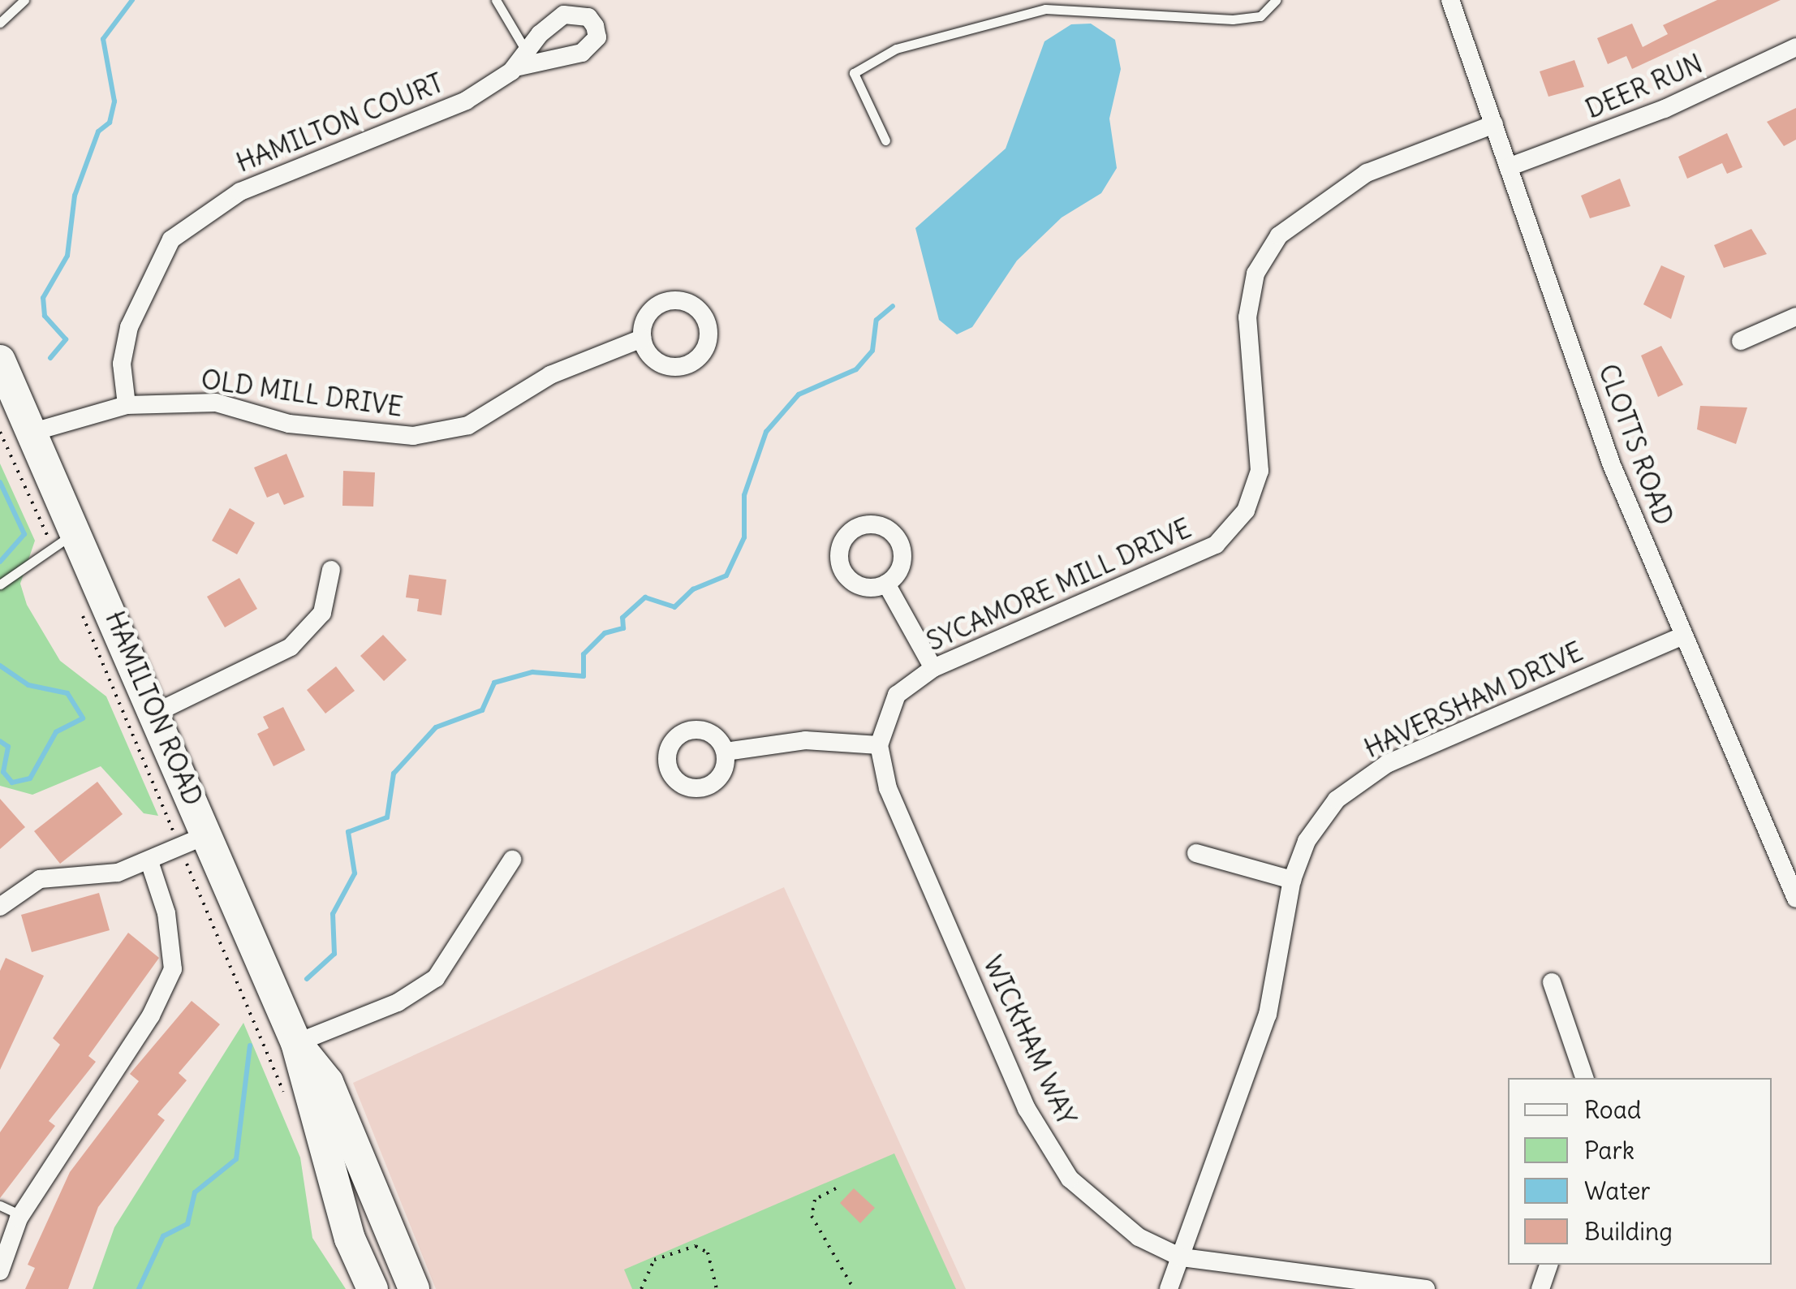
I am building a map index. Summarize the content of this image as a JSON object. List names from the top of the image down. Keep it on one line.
{"streets":{"main road":["HAMILTON ROAD"],"street":["DEER RUN","HAMILTON COURT","OLD MILL DRIVE","CLOTTS ROAD","SYCAMORE MILL DRIVE","HAVERSHAM DRIVE","WICKHAM WAY"]},"crossings":[["DEER RUN","CLOTTS ROAD"],["HAMILTON COURT","OLD MILL DRIVE"],["OLD MILL DRIVE","HAMILTON ROAD"],["CLOTTS ROAD","SYCAMORE MILL DRIVE"],["CLOTTS ROAD","HAVERSHAM DRIVE"],["SYCAMORE MILL DRIVE","WICKHAM WAY"],["HAVERSHAM DRIVE","WICKHAM WAY"]],"legend":["Road","Park","Water","Building"]}
